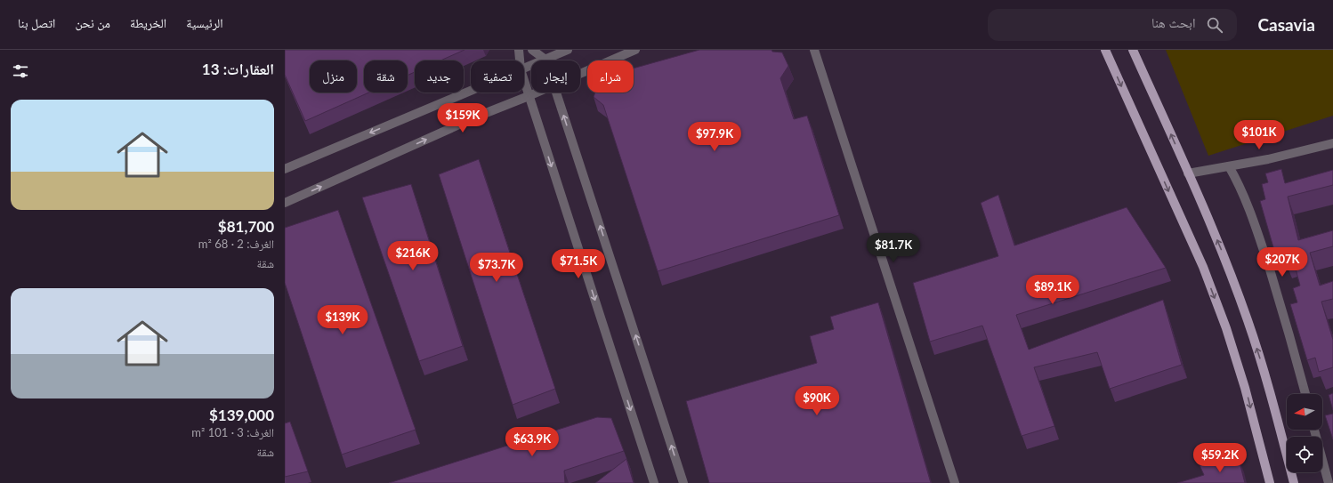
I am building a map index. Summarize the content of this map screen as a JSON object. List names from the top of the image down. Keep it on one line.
{"north":"left","page":{"header":"Casavia","search":"ابحث هنا","nav":["الرئيسية","الخريطة","من نحن","اتصل بنا"],"heading":"العقارات: 13","chip":["شراء","إيجار","تصفية","جديد","شقة","منزل"],"list":[{"name":"$81,700","note":"الغرف: 2 · 68 m² · شقة"},{"name":"$139,000","note":"الغرف: 3 · 101 m² · شقة"}],"price":["$159K","$101K","$97.9K","$81.7K","$216K","$207K","$71.5K","$73.7K","$89.1K","$139K","$90K","$63.9K","$59.2K"]}}
